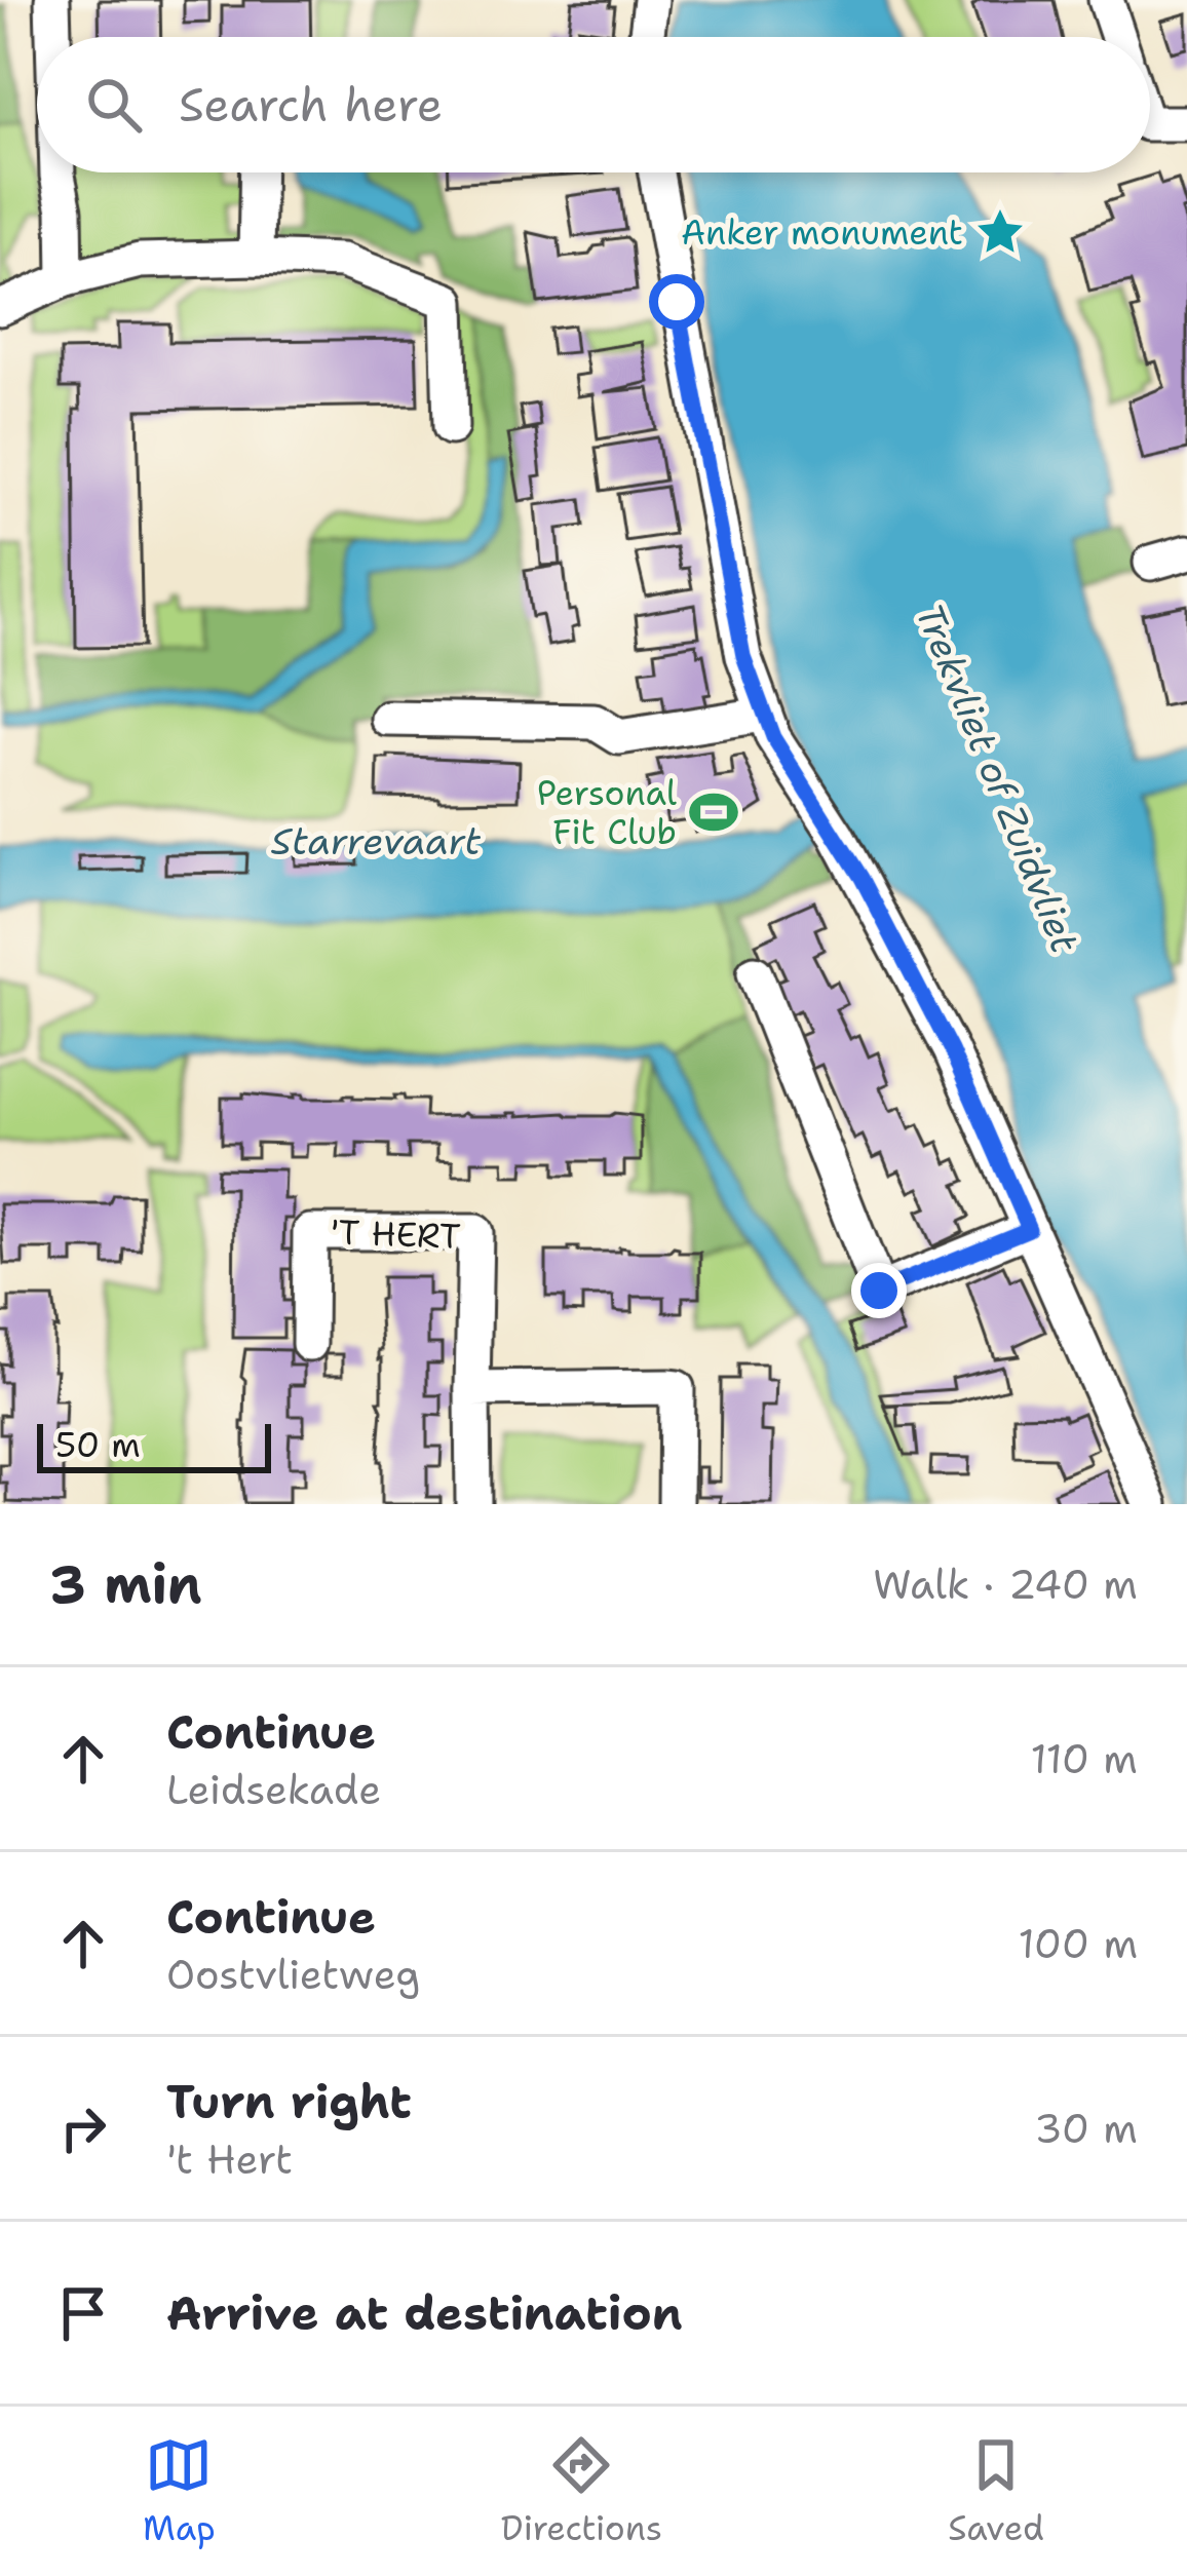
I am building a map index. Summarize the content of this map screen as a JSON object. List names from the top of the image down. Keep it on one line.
{"streets":{"street":["'T HERT"]},"water":["Trekvliet of Zuidvliet","Starrevaart"],"places":{"place":["Anker monument"],"sports":["Personal Fit Club"]},"scale_bar":"50 m","page":{"search":"Search here","scale":"50 m","heading":["3 min","Walk · 240 m"],"list":[["Continue","Leidsekade","110 m"],["Continue","Oostvlietweg","100 m"],["Turn right","'t Hert","30 m"],"Arrive at destination"],"nav":["Map","Directions","Saved"]}}
